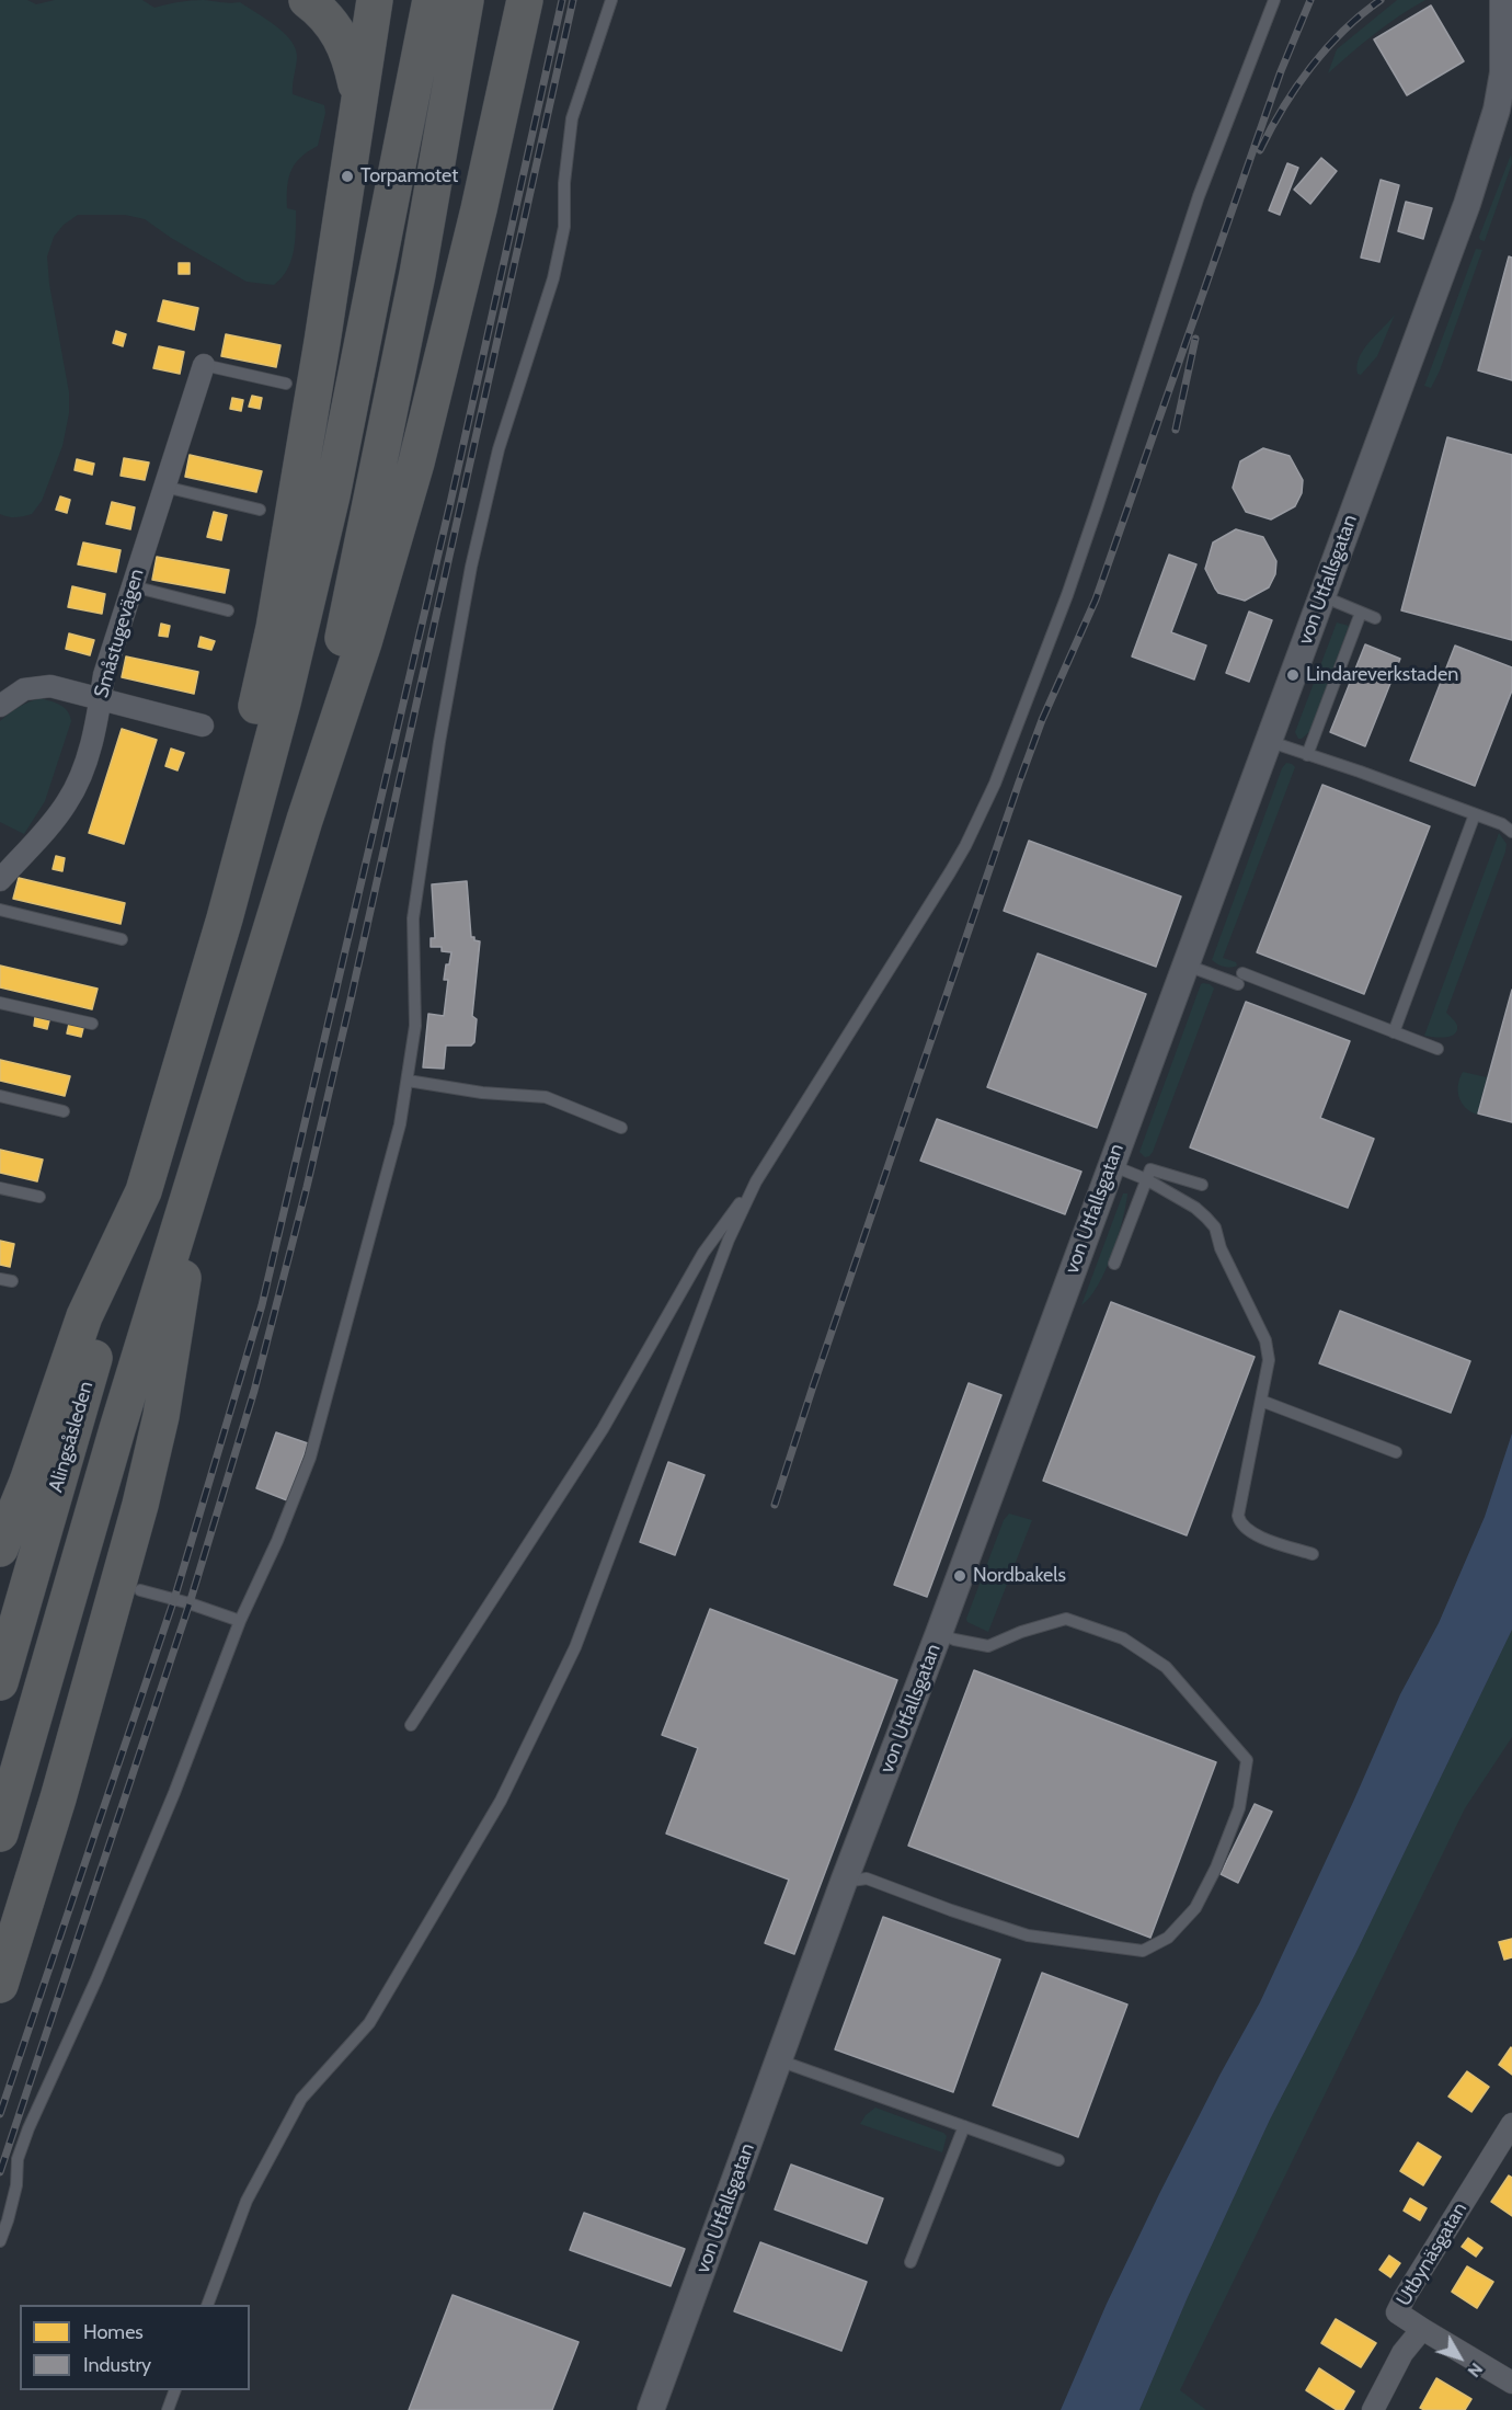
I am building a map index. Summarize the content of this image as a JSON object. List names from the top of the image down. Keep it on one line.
{"streets":{"highway":["Alingsåsleden"],"street":["von Utfallsgatan","Småstugevägen","Utbynäsgatan"]},"places":["Torpamotet","Lindareverkstaden","Nordbakels"],"legend":["Homes","Industry"],"north":"bottom right"}
